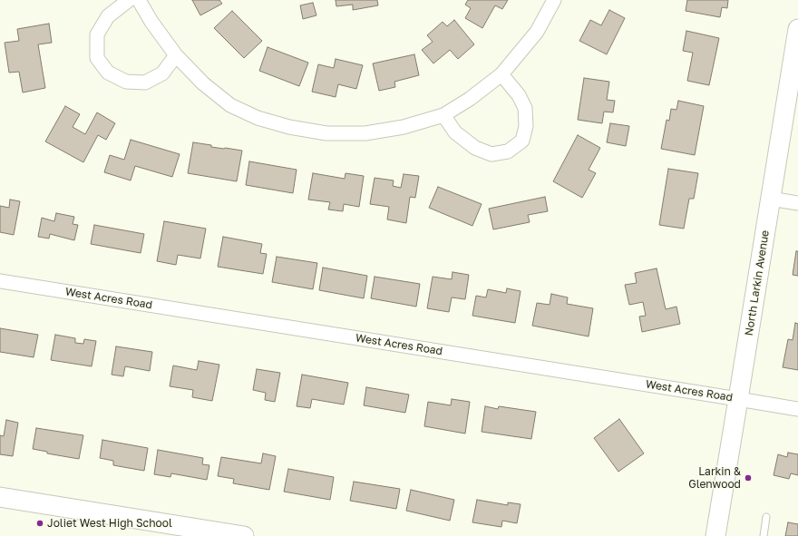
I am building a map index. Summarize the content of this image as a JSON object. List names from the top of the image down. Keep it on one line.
{"streets":{"main road":["North Larkin Avenue"],"street":["West Acres Road"]},"crossings":[["North Larkin Avenue","West Acres Road"]],"places":["Larkin & Glenwood","Joliet West High School"]}
